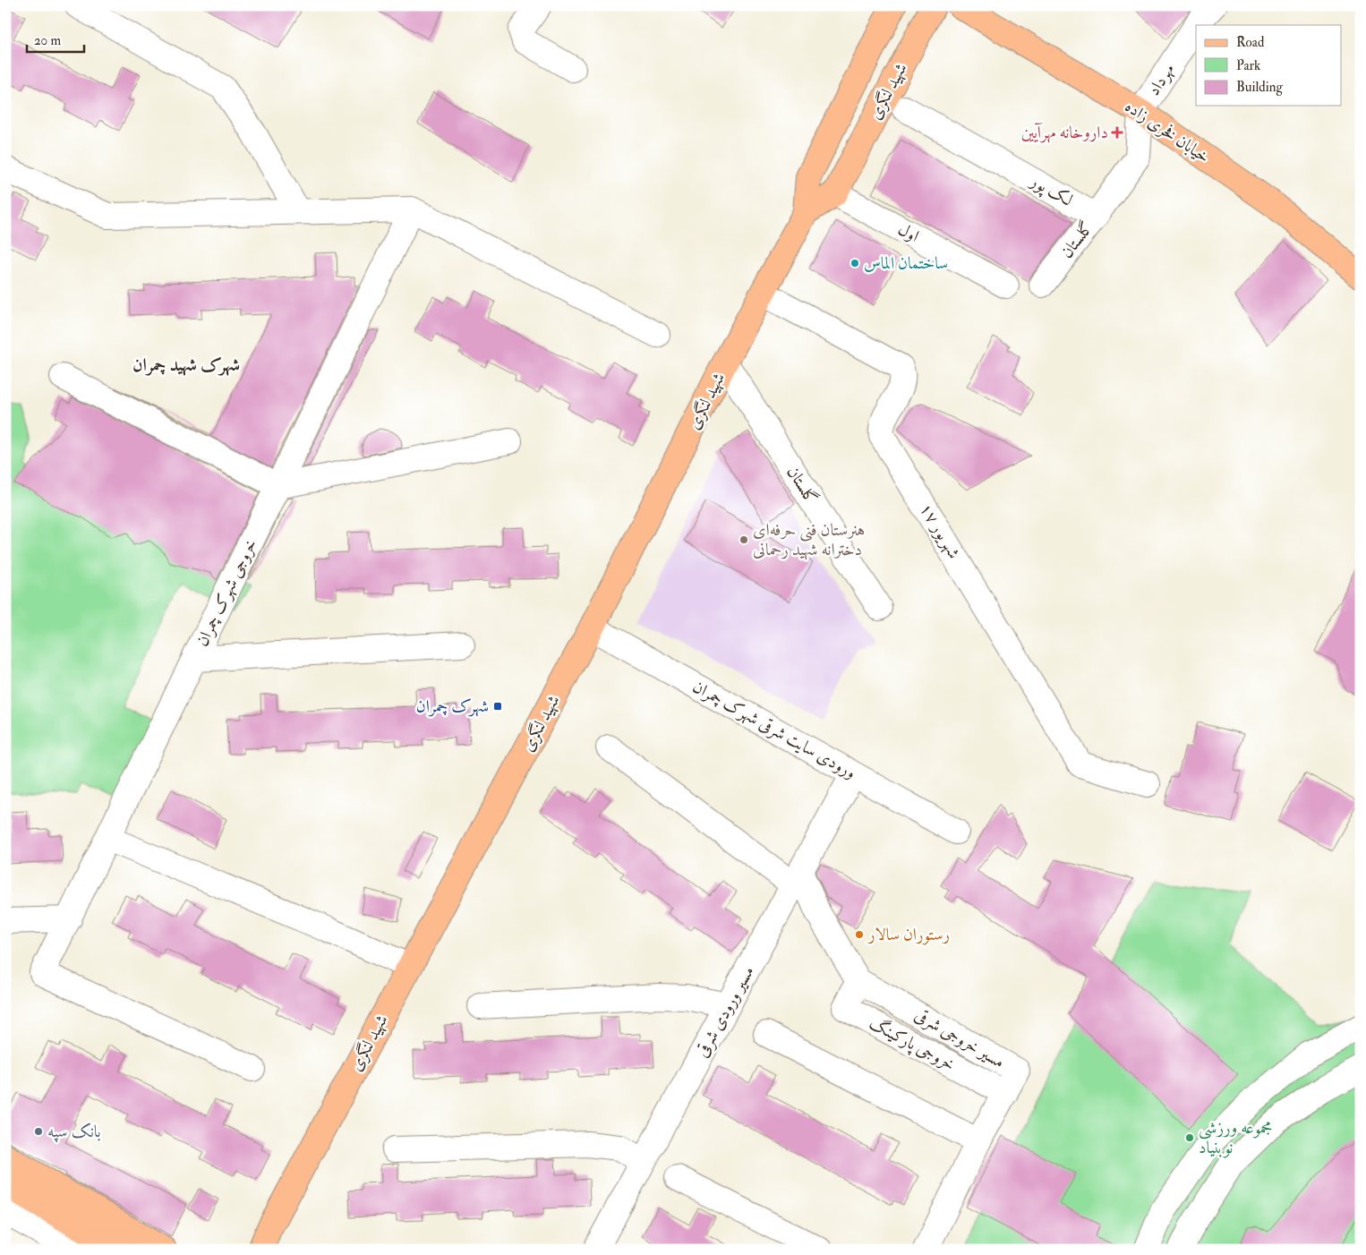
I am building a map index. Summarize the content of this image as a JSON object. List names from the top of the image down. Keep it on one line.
{"streets":{"main road":["شهید لنگری","خیابان فخری زاده"],"street":["مهرداد","لک پور","اول","گلستان","۱۷ شهریور","خروجی شهرک چمران","ورودی سایت شرقی شهرک چمران","مسیر ورودی شرقی","مسیر خروجی شرقی"]},"crossings":[["مهرداد","خیابان فخری زاده"],["شهید لنگری","اول"],["شهید لنگری","گلستان"],["شهید لنگری","۱۷ شهریور"],["شهید لنگری","ورودی سایت شرقی شهرک چمران"],["لک پور","گلستان"],["ورودی سایت شرقی شهرک چمران","مسیر ورودی شرقی"],["مسیر ورودی شرقی","مسیر خروجی شرقی"]],"districts":["شهرک شهید چمران"],"places":{"health":["داروخانه مهرآیین"],"other":["ساختمان الماس","هنرستان فنی حرفه‌ای دخترانه شهید رحمانی","رستوران سالار","بانک سپه","مجموعه ورزشی نوبنیاد"],"transit":["شهرک چمران"]},"legend":["Road","Park","Building"],"scale_bar":"20 m"}
